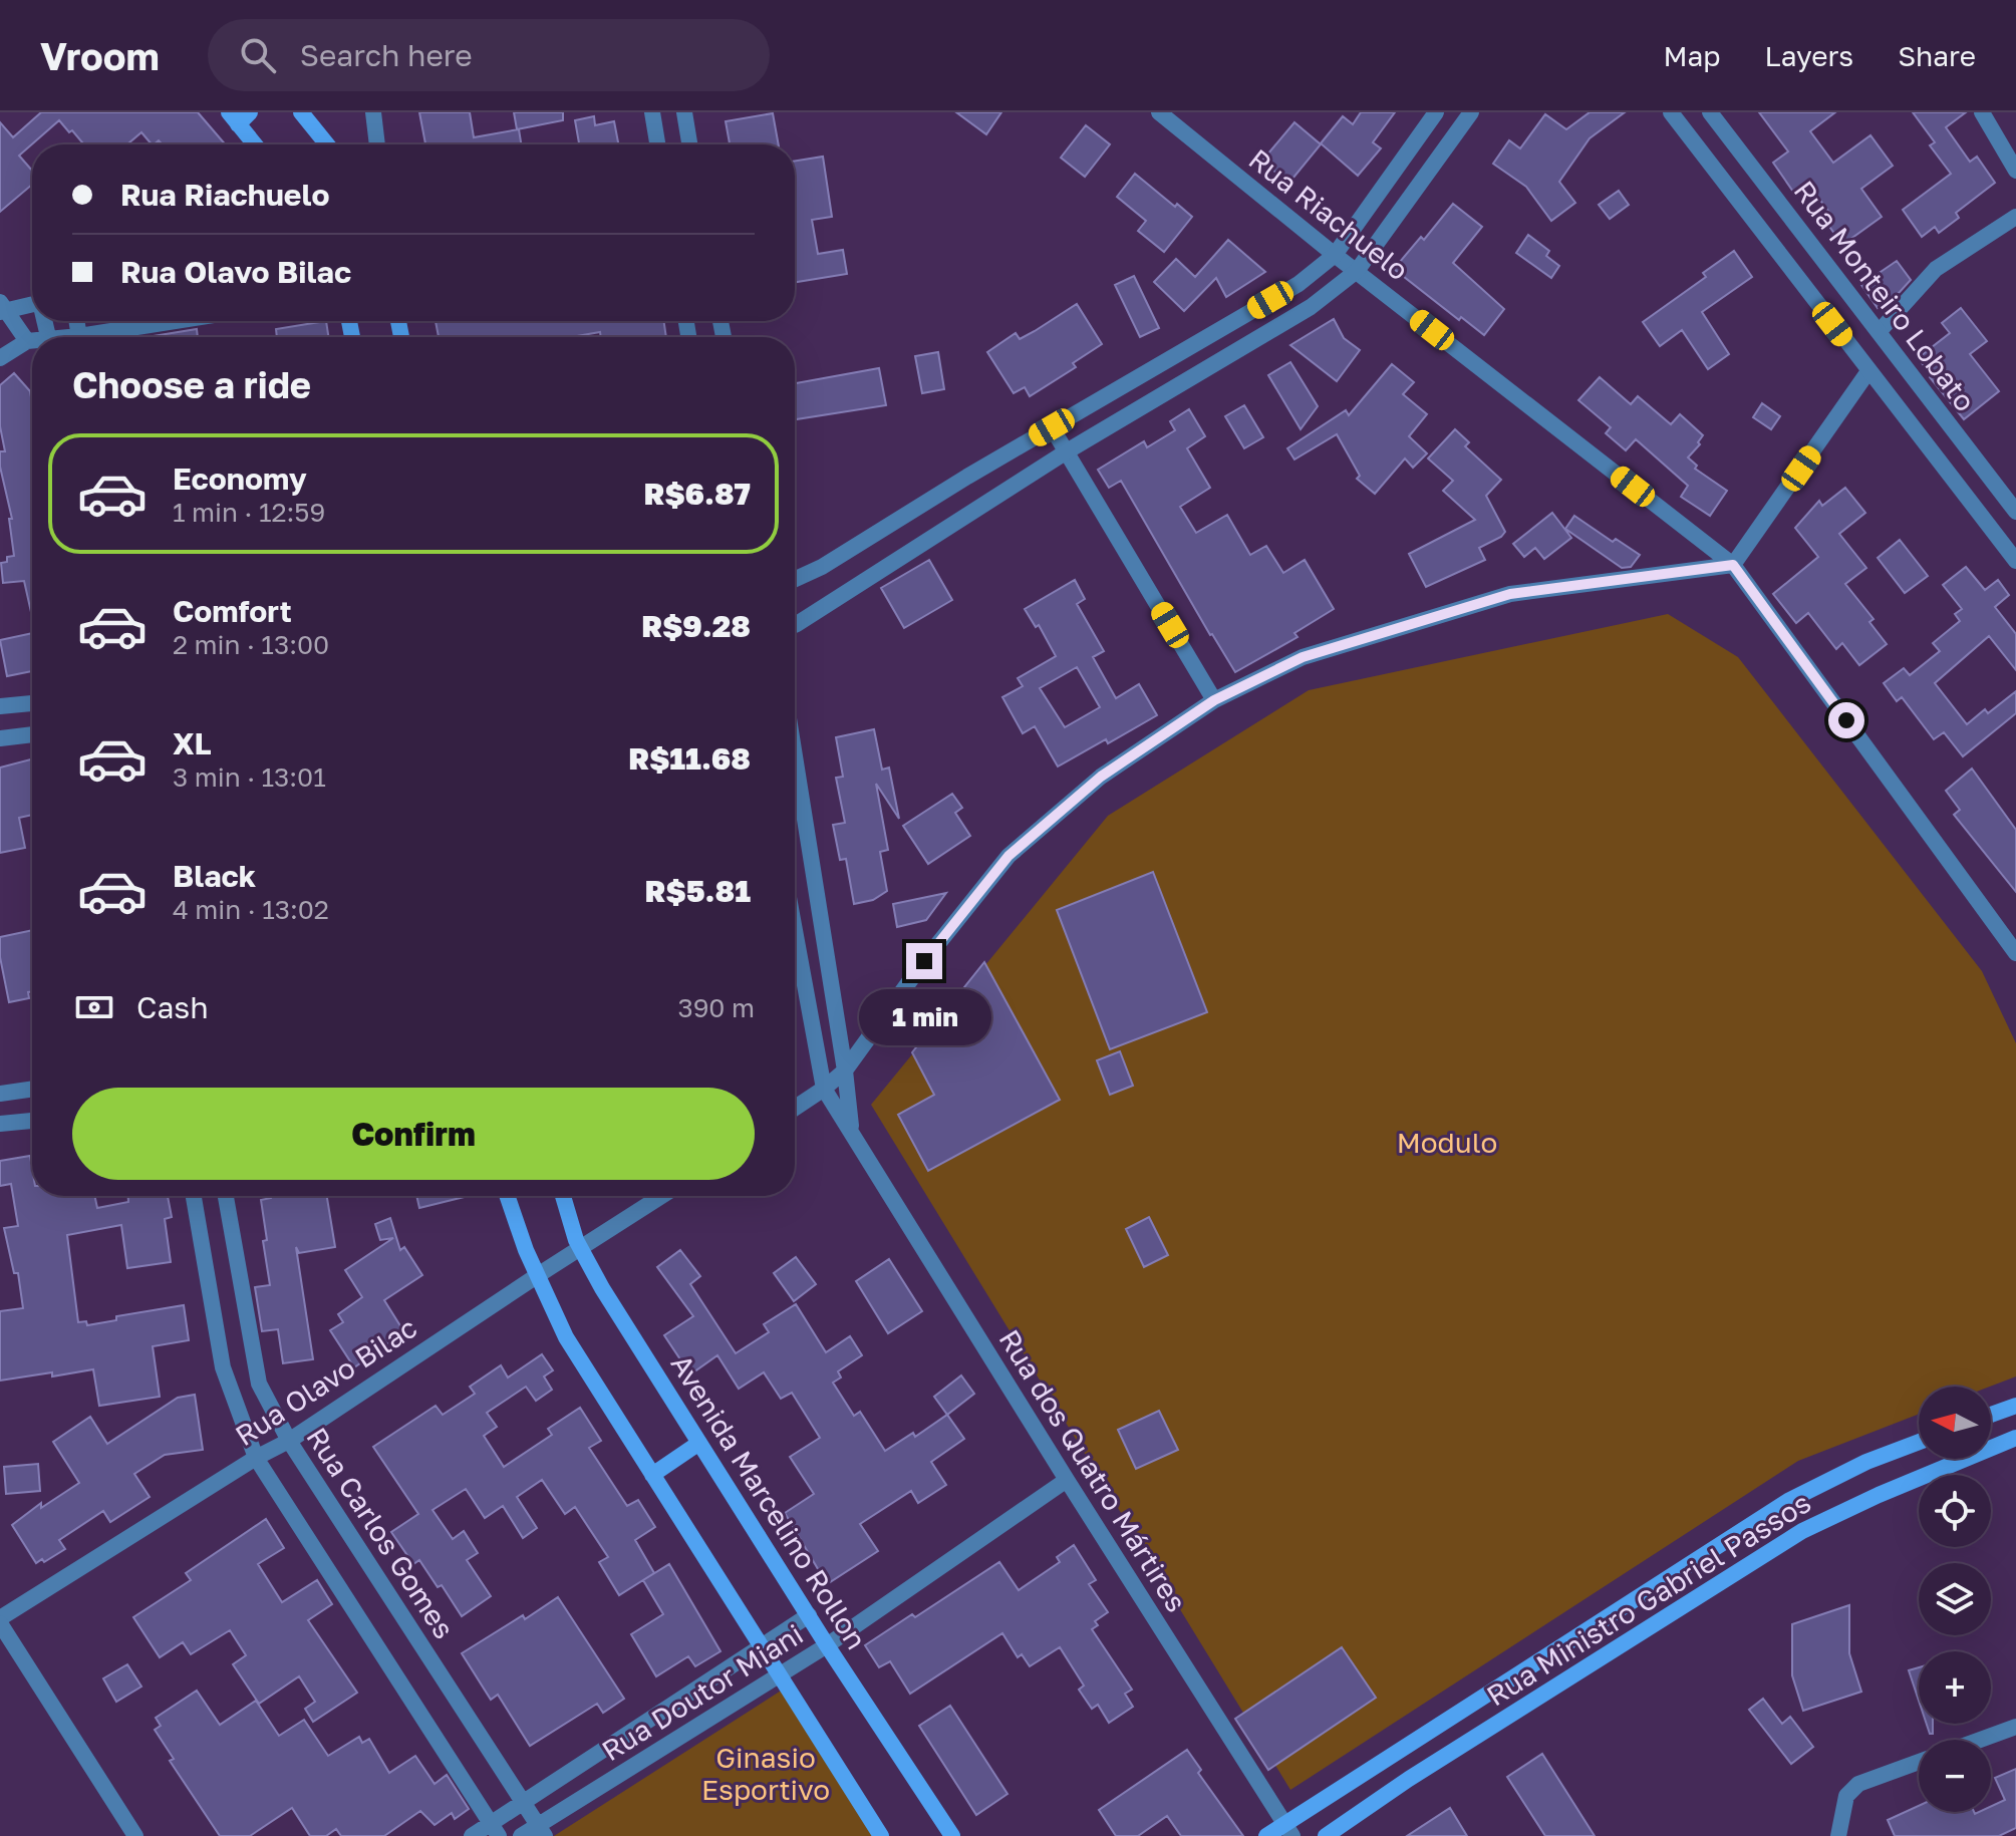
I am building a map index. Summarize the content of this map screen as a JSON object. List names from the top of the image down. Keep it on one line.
{"streets":{"main road":["Avenida Marcelino Rollon","Rua Ministro Gabriel Passos"],"street":["Rua Riachuelo","Rua Monteiro Lobato","Rua Olavo Bilac","Rua dos Quatro Mártires","Rua Carlos Gomes","Rua Doutor Miani"]},"crossings":[["Rua Olavo Bilac","Avenida Marcelino Rollon"],["Rua Olavo Bilac","Rua Carlos Gomes"],["Rua dos Quatro Mártires","Rua Ministro Gabriel Passos"],["Rua dos Quatro Mártires","Rua Doutor Miani"],["Avenida Marcelino Rollon","Rua Doutor Miani"],["Rua Carlos Gomes","Rua Doutor Miani"]],"parks":["Modulo","Ginasio Esportivo"],"north":"left","page":{"header":"Vroom","search":"Search here","nav":["Map","Layers","Share"],"banner":["Rua Riachuelo","Rua Olavo Bilac"],"heading":"Choose a ride","list":[{"name":"Economy","note":"1 min · 12:59","value":"R$6.87"},{"name":"Comfort","note":"2 min · 13:00","value":"R$9.28"},{"name":"XL","note":"3 min · 13:01","value":"R$11.68"},{"name":"Black","note":"4 min · 13:02","value":"R$5.81"}],"pay":["Cash","390 m"],"bubble":"1 min","buttons":"Confirm","map_buttons":["+","−"]}}
